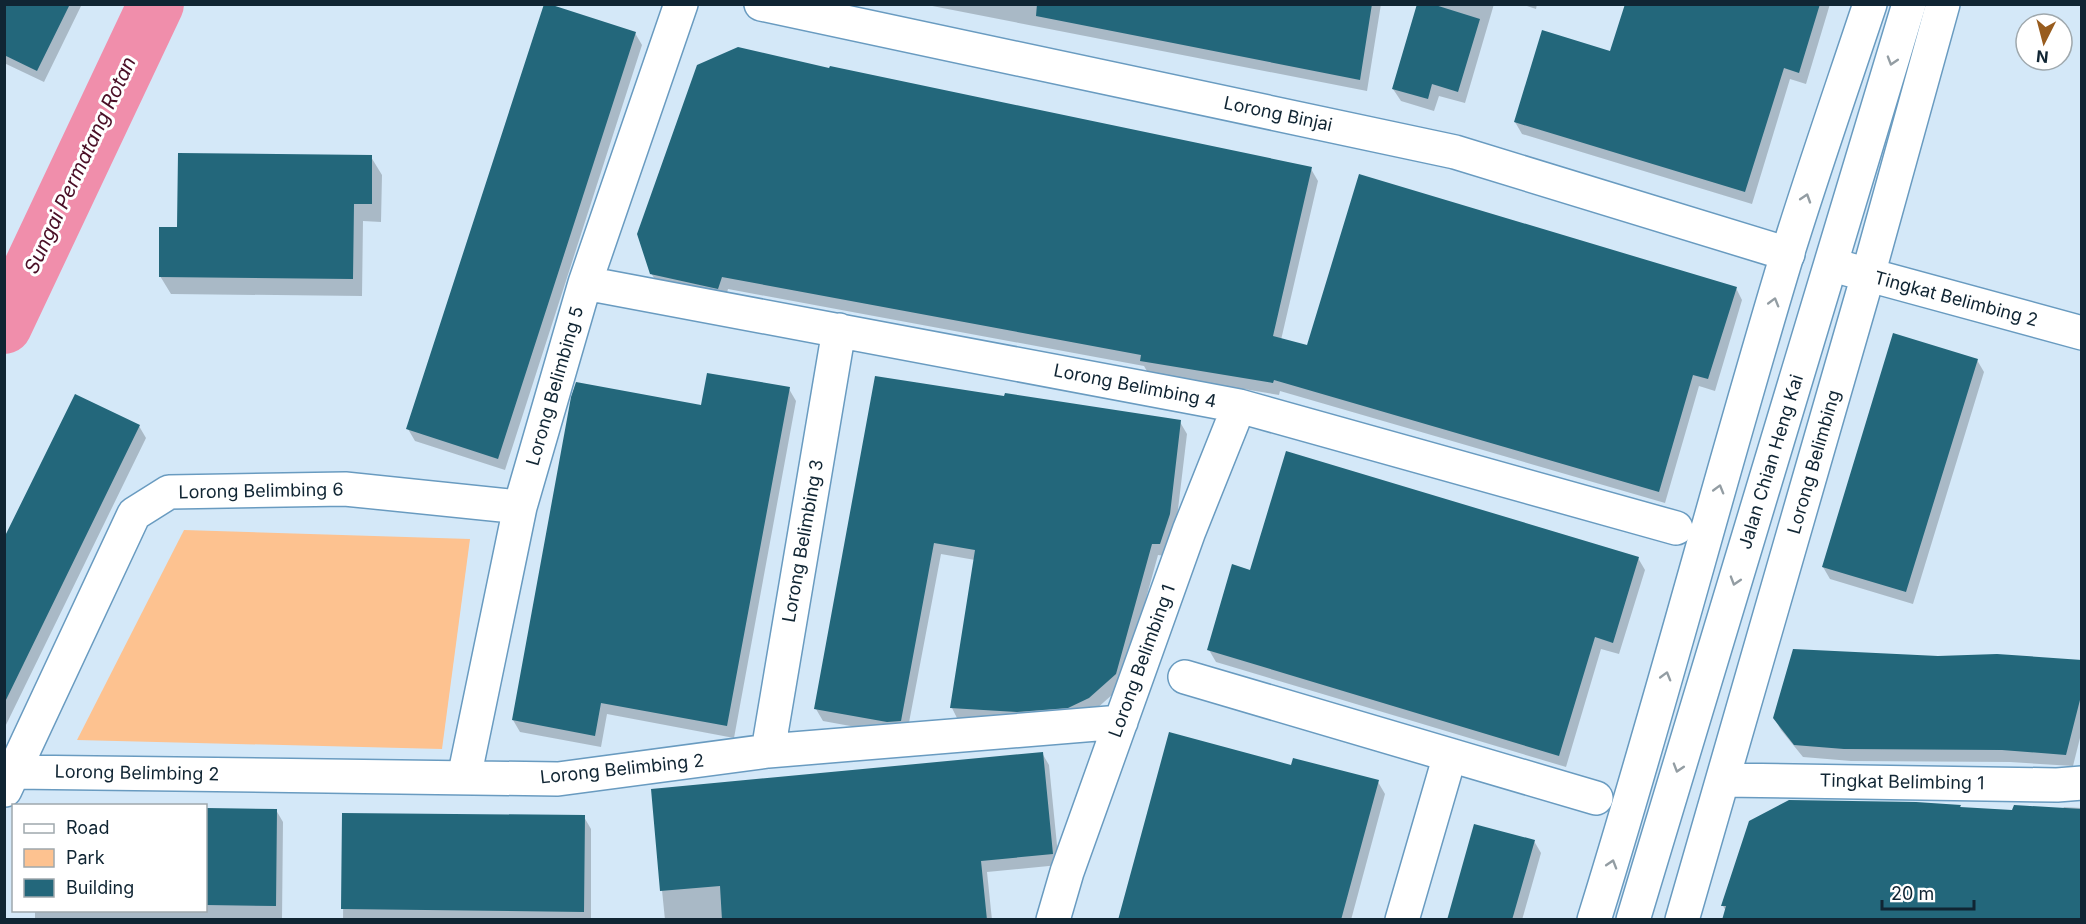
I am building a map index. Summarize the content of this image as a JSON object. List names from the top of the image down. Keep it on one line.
{"streets":{"street":["Lorong Binjai","Tingkat Belimbing 2","Lorong Belimbing 5","Lorong Belimbing 4","Jalan Chian Heng Kai","Lorong Belimbing","Lorong Belimbing 6","Lorong Belimbing 3","Lorong Belimbing 1","Lorong Belimbing 2","Tingkat Belimbing 1"]},"crossings":[["Tingkat Belimbing 2","Jalan Chian Heng Kai"],["Tingkat Belimbing 2","Lorong Belimbing"],["Lorong Belimbing 5","Lorong Belimbing 4"],["Lorong Belimbing 5","Lorong Belimbing 6"],["Lorong Belimbing 5","Lorong Belimbing 2"],["Lorong Belimbing 4","Lorong Belimbing 3"],["Lorong Belimbing 4","Lorong Belimbing 1"],["Lorong Belimbing","Tingkat Belimbing 1"],["Lorong Belimbing 6","Lorong Belimbing 2"],["Lorong Belimbing 3","Lorong Belimbing 2"],["Lorong Belimbing 1","Lorong Belimbing 2"]],"water":["Sungai Permatang Rotan"],"legend":["Road","Park","Building"],"scale_bar":"20 m","north":"bottom"}
